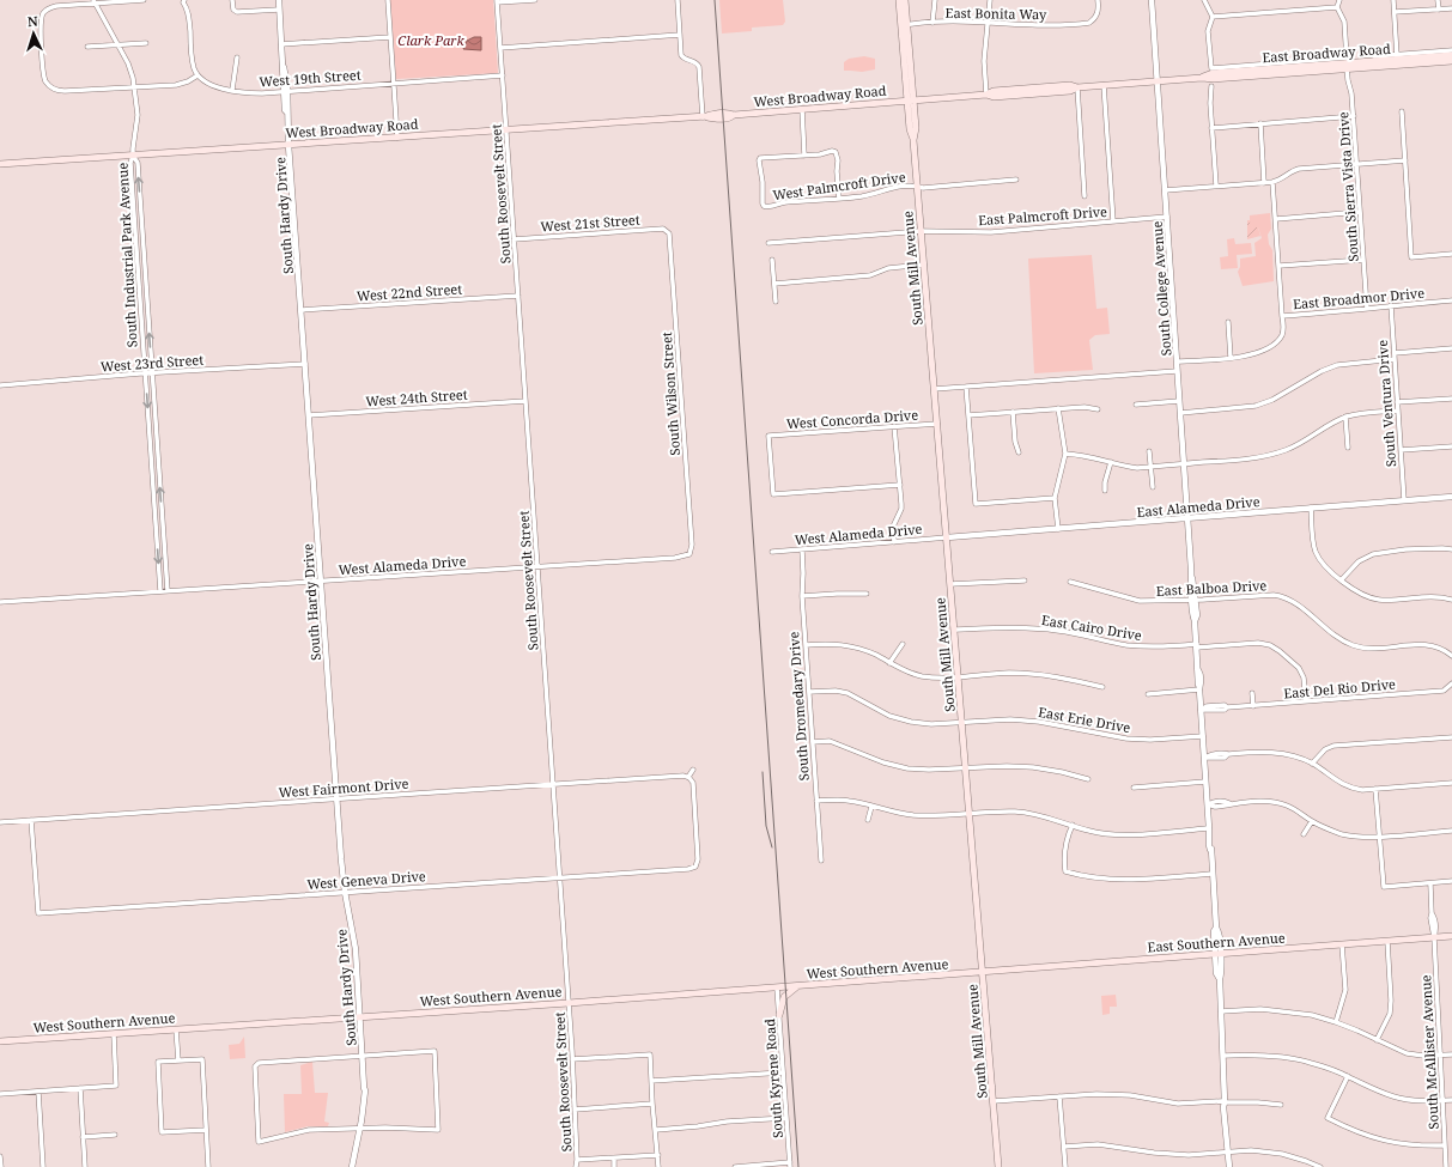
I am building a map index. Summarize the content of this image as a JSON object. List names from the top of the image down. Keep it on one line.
{"streets":{"main road":["East Broadway Road","West Broadway Road","South Mill Avenue","East Southern Avenue","West Southern Avenue"],"street":["East Bonita Way","West 19th Street","West Palmcroft Drive","South Sierra Vista Drive","South Roosevelt Street","South Hardy Drive","East Palmcroft Drive","West 21st Street","South Industrial Park Avenue","South College Avenue","West 22nd Street","East Broadmor Drive","West 23rd Street","South Wilson Street","West 24th Street","South Ventura Drive","West Concorda Drive","East Alameda Drive","West Alameda Drive","East Balboa Drive","East Cairo Drive","East Del Rio Drive","South Dromedary Drive","East Erie Drive","West Fairmont Drive","West Geneva Drive","South McAllister Avenue","South Kyrene Road"]},"crossings":[["East Bonita Way","South Mill Avenue"],["East Broadway Road","West Broadway Road"],["East Broadway Road","South Sierra Vista Drive"],["East Broadway Road","South Mill Avenue"],["East Broadway Road","South College Avenue"],["West 19th Street","South Roosevelt Street"],["West 19th Street","South Hardy Drive"],["West Broadway Road","South Roosevelt Street"],["West Broadway Road","South Hardy Drive"],["West Broadway Road","South Industrial Park Avenue"],["West Broadway Road","South Mill Avenue"],["West Palmcroft Drive","South Mill Avenue"],["South Sierra Vista Drive","East Broadmor Drive"],["South Roosevelt Street","West 21st Street"],["South Roosevelt Street","West 22nd Street"],["South Roosevelt Street","West 24th Street"],["South Roosevelt Street","West Alameda Drive"],["South Roosevelt Street","West Fairmont Drive"],["South Roosevelt Street","West Geneva Drive"],["South Roosevelt Street","West Southern Avenue"],["South Hardy Drive","West 22nd Street"],["South Hardy Drive","West 23rd Street"],["South Hardy Drive","West 24th Street"],["South Hardy Drive","West Alameda Drive"],["South Hardy Drive","West Fairmont Drive"],["South Hardy Drive","West Geneva Drive"],["South Hardy Drive","West Southern Avenue"],["East Palmcroft Drive","South Mill Avenue"],["East Palmcroft Drive","South College Avenue"],["West 21st Street","South Wilson Street"],["South Industrial Park Avenue","West 23rd Street"],["South Industrial Park Avenue","West Alameda Drive"],["South Mill Avenue","West Concorda Drive"],["South Mill Avenue","East Alameda Drive"],["South Mill Avenue","West Alameda Drive"],["South Mill Avenue","East Cairo Drive"],["South Mill Avenue","East Erie Drive"],["South Mill Avenue","East Southern Avenue"],["South Mill Avenue","West Southern Avenue"],["South College Avenue","East Broadmor Drive"],["South College Avenue","East Alameda Drive"],["South College Avenue","East Balboa Drive"],["South College Avenue","East Cairo Drive"],["South College Avenue","East Del Rio Drive"],["South College Avenue","East Erie Drive"],["South College Avenue","East Southern Avenue"],["East Broadmor Drive","South Ventura Drive"],["South Wilson Street","West Alameda Drive"],["South Ventura Drive","East Alameda Drive"],["East Alameda Drive","West Alameda Drive"],["West Alameda Drive","South Dromedary Drive"],["East Cairo Drive","East Del Rio Drive"],["South Dromedary Drive","East Erie Drive"],["West Fairmont Drive","West Geneva Drive"],["East Southern Avenue","West Southern Avenue"],["East Southern Avenue","South McAllister Avenue"],["West Southern Avenue","South Kyrene Road"]],"parks":["Clark Park"],"north":"top"}
